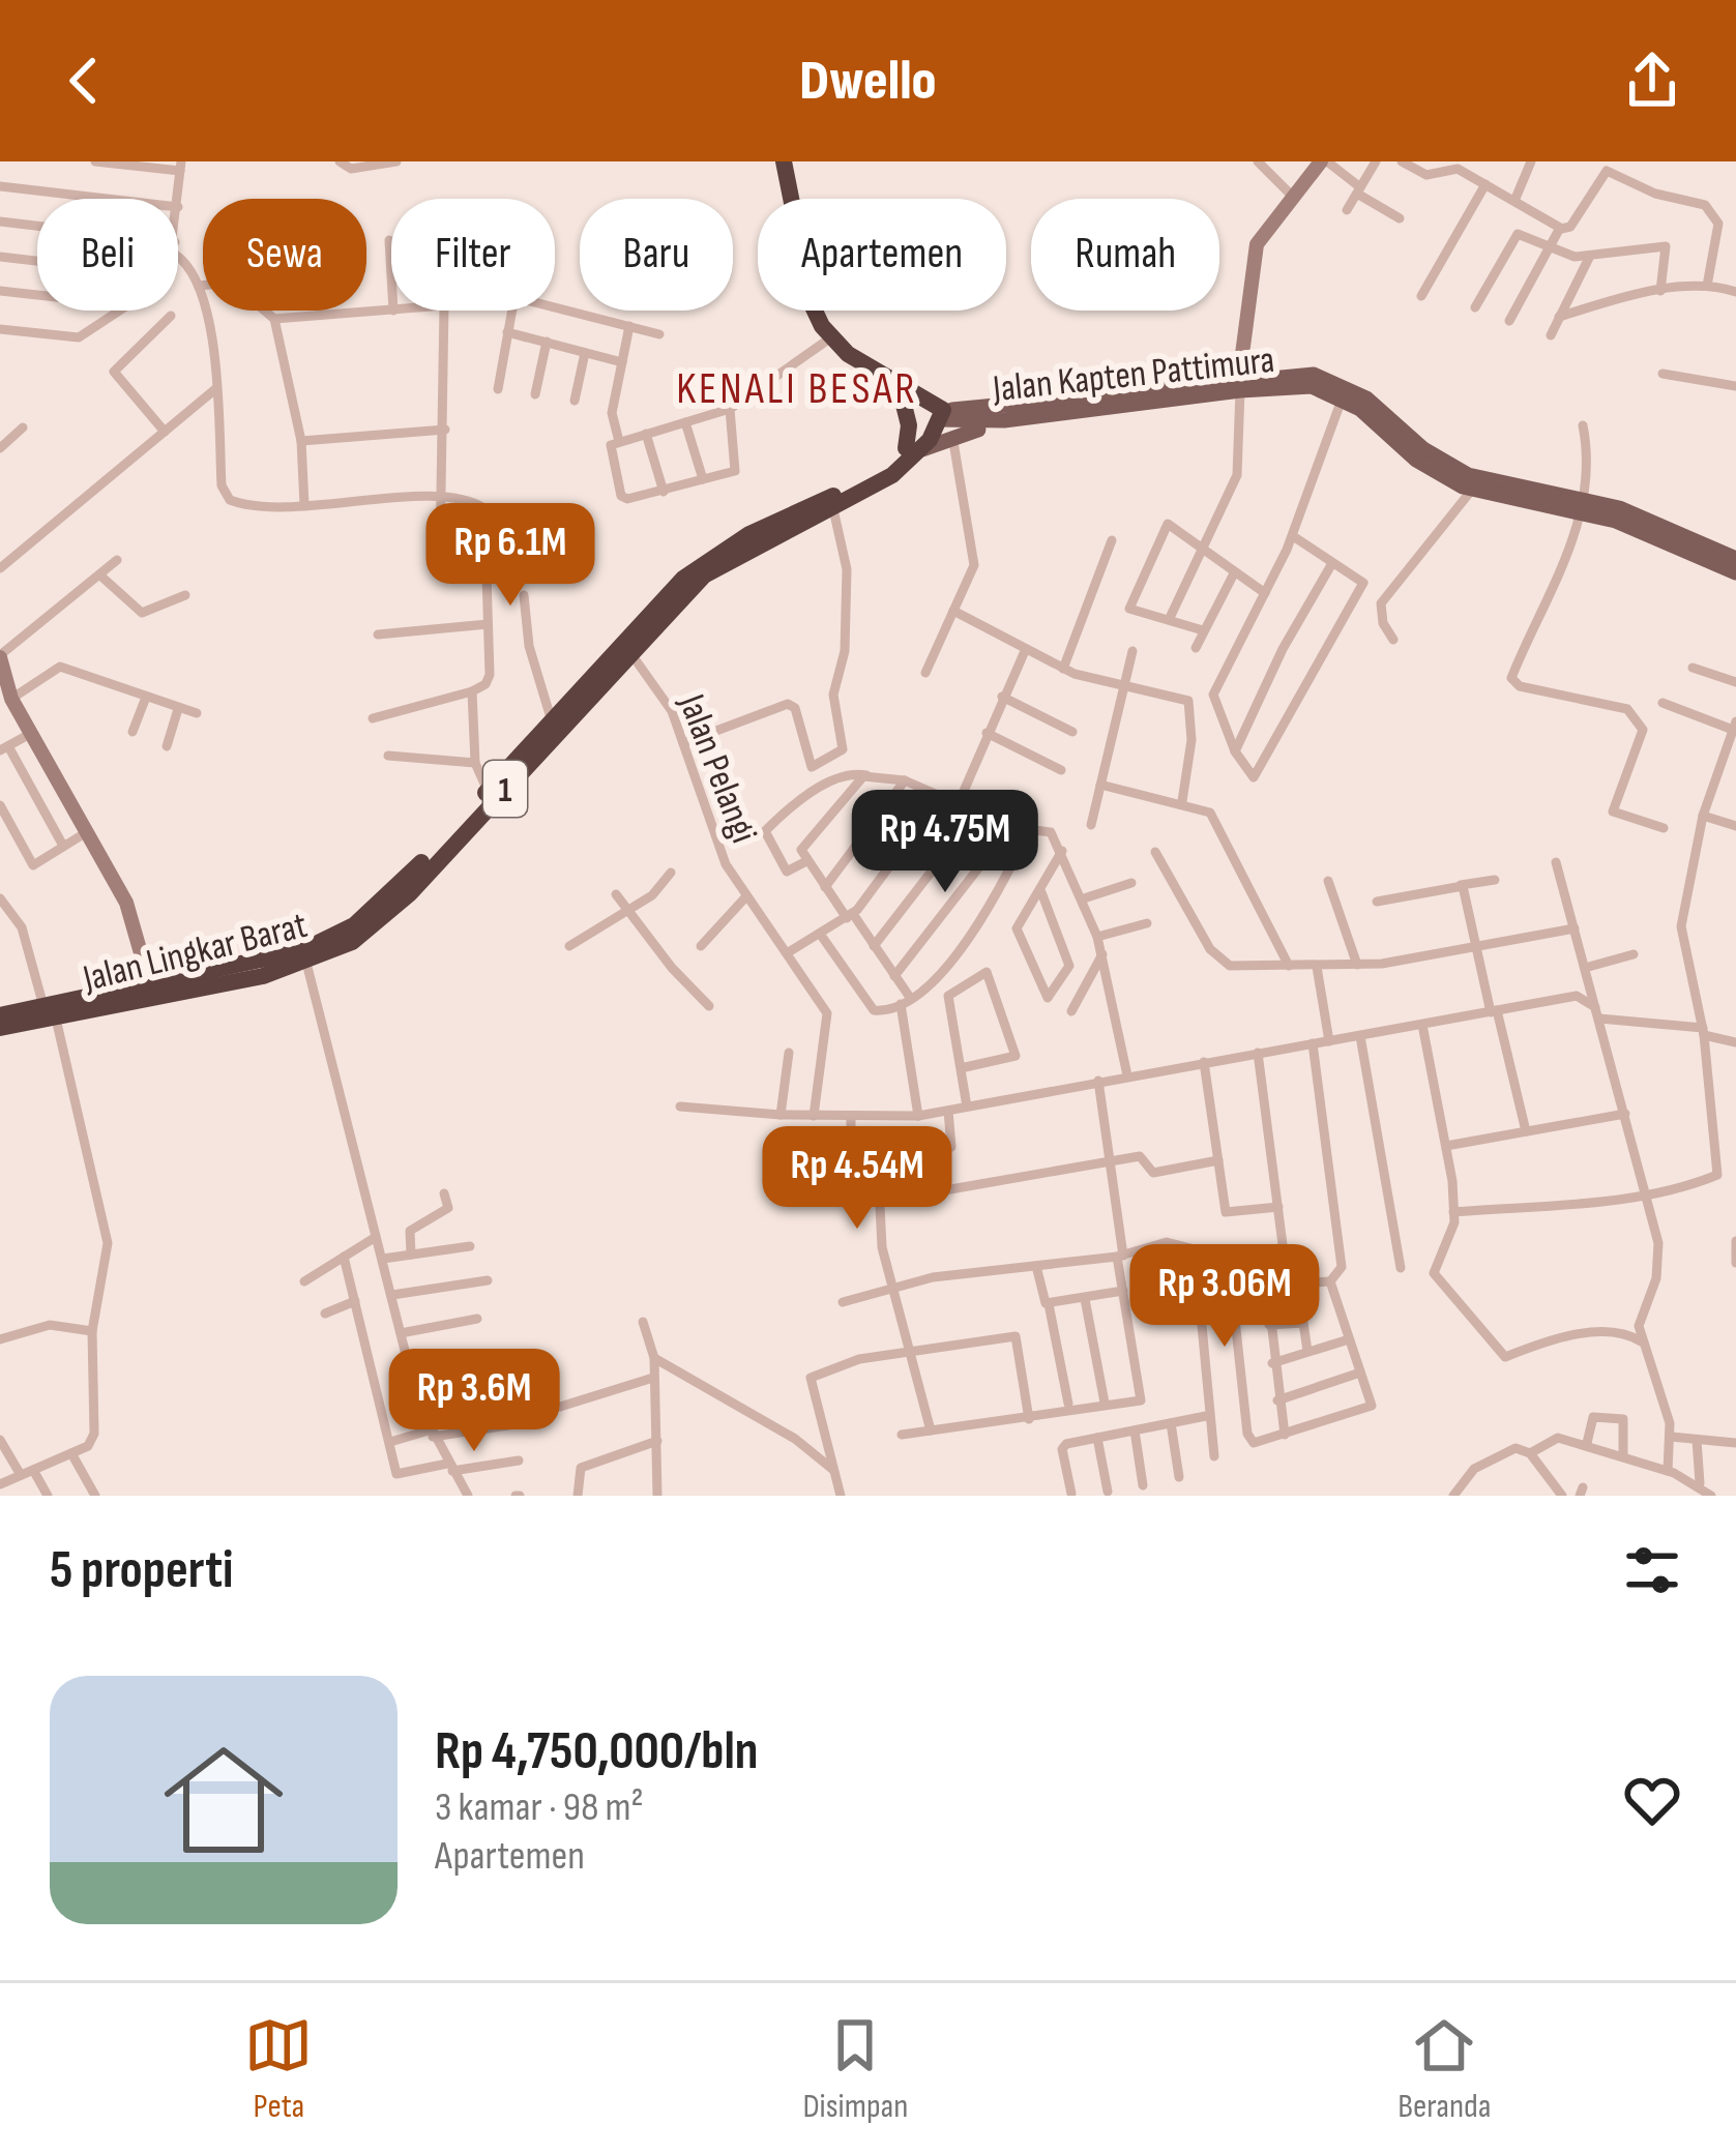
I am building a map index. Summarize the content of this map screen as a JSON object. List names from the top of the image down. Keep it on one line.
{"streets":{"highway":["1","Jalan Lingkar Barat"],"main road":["Jalan Kapten Pattimura"],"street":["Jalan Pelangi"]},"crossings":[["Jalan Kapten Pattimura","Jalan Lingkar Barat"],["Jalan Pelangi","Jalan Lingkar Barat"]],"districts":["KENALI BESAR"],"page":{"header":"Dwello","chip":["Beli","Sewa","Filter","Baru","Apartemen","Rumah"],"price":["Rp 6.1M","Rp 4.75M","Rp 4.54M","Rp 3.06M","Rp 3.6M"],"heading":"5 properti","list":[{"name":"Rp 4,750,000/bln","note":"3 kamar · 98 m² · Apartemen"}],"tabs":["Peta","Disimpan","Beranda"]}}
